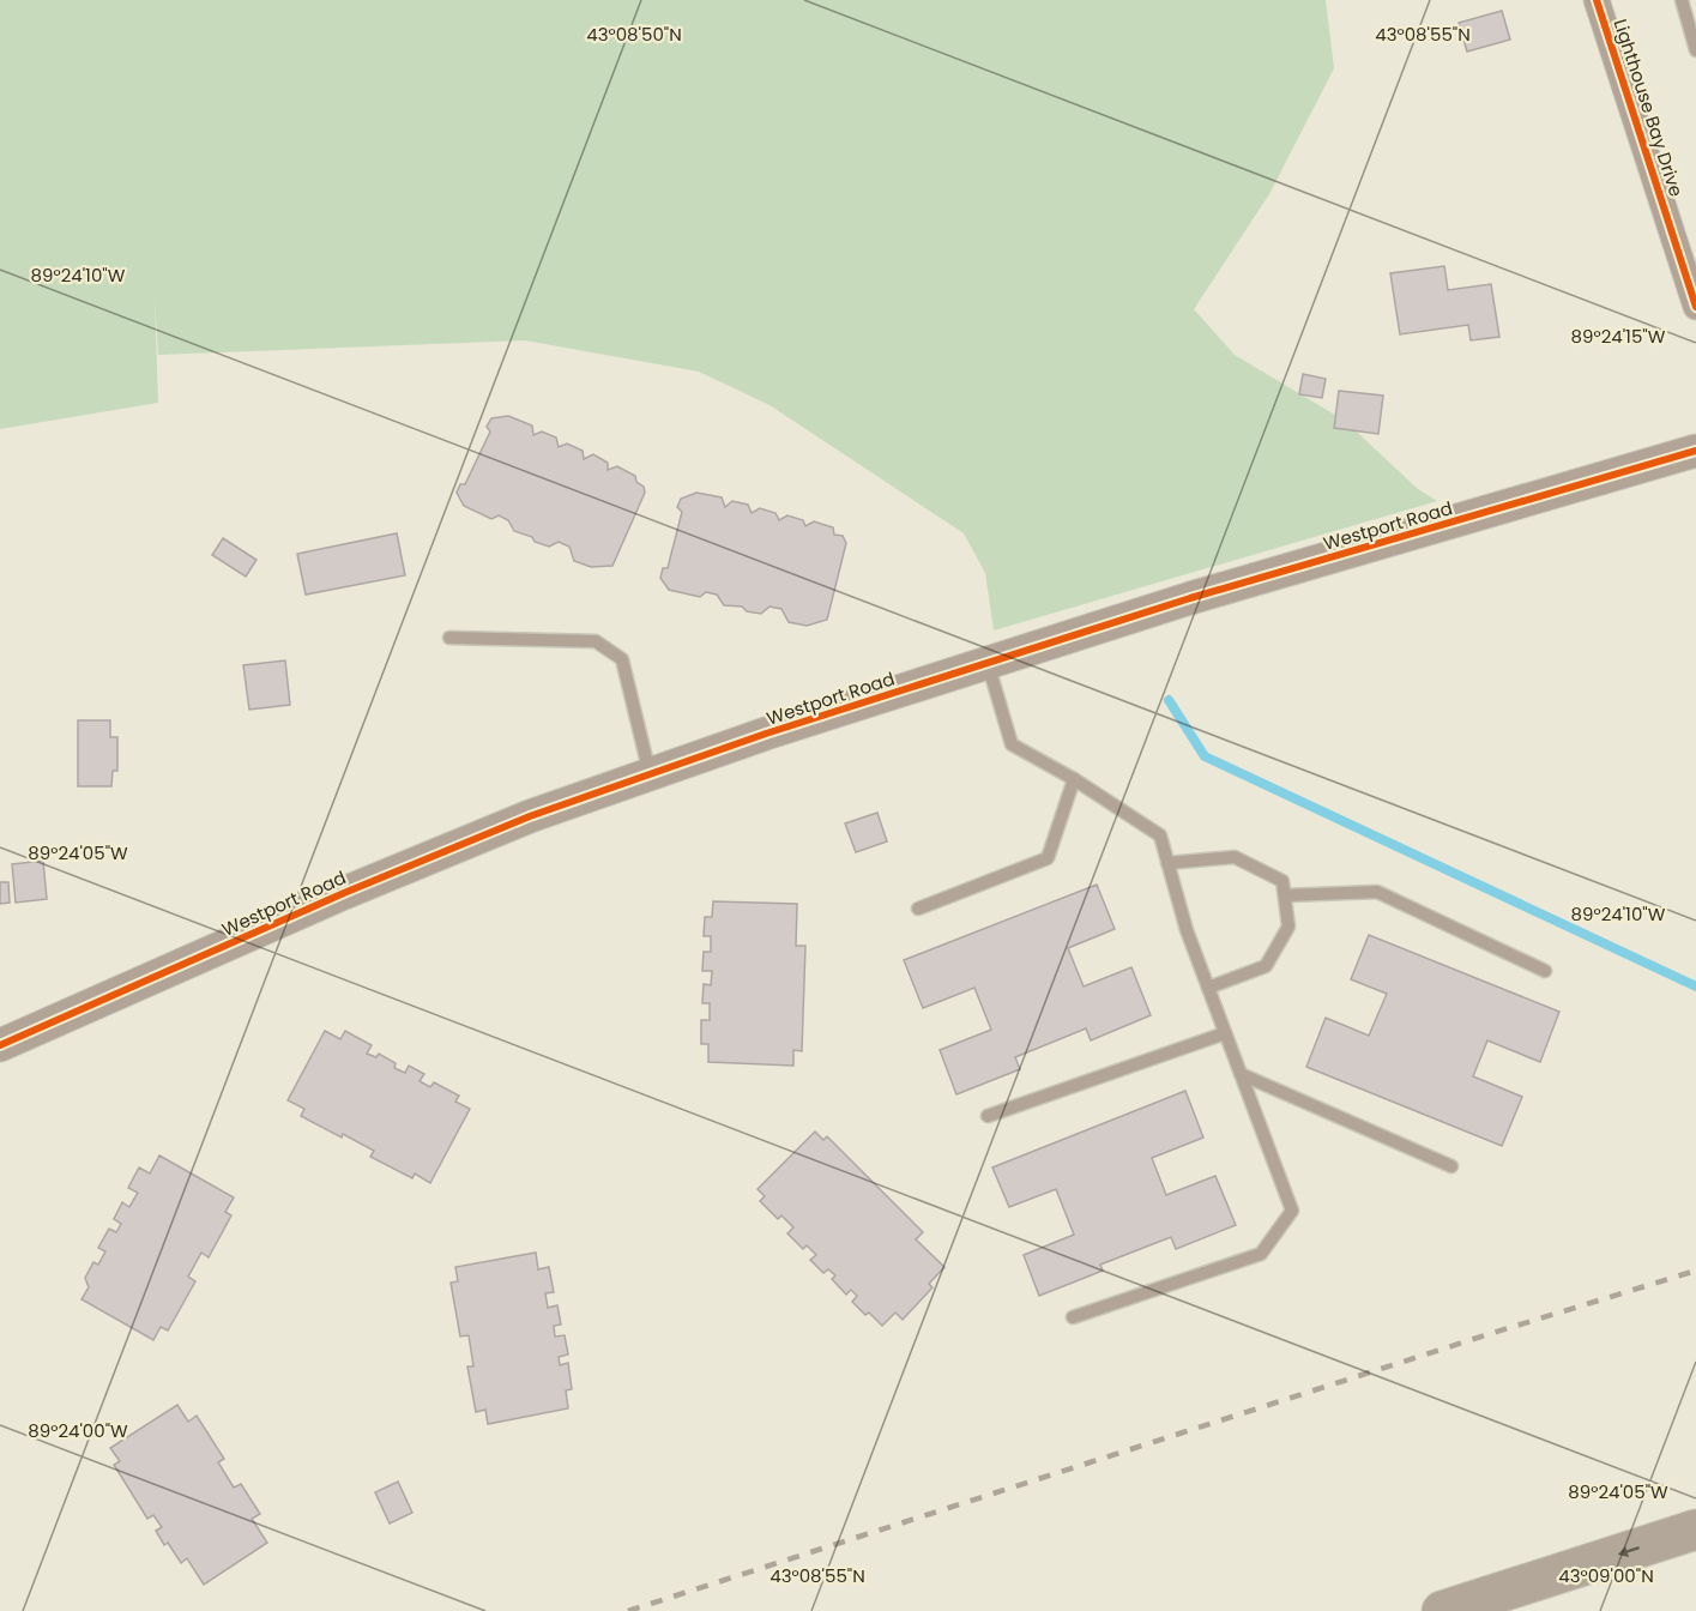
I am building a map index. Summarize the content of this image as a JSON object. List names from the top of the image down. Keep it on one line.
{"streets":{"street":["Lighthouse Bay Drive","Westport Road"]},"coordinates":["43°08'50\"N","43°08'55\"N","89°24'10\"W","89°24'15\"W","89°24'05\"W","89°24'00\"W","43°09'00\"N"]}
